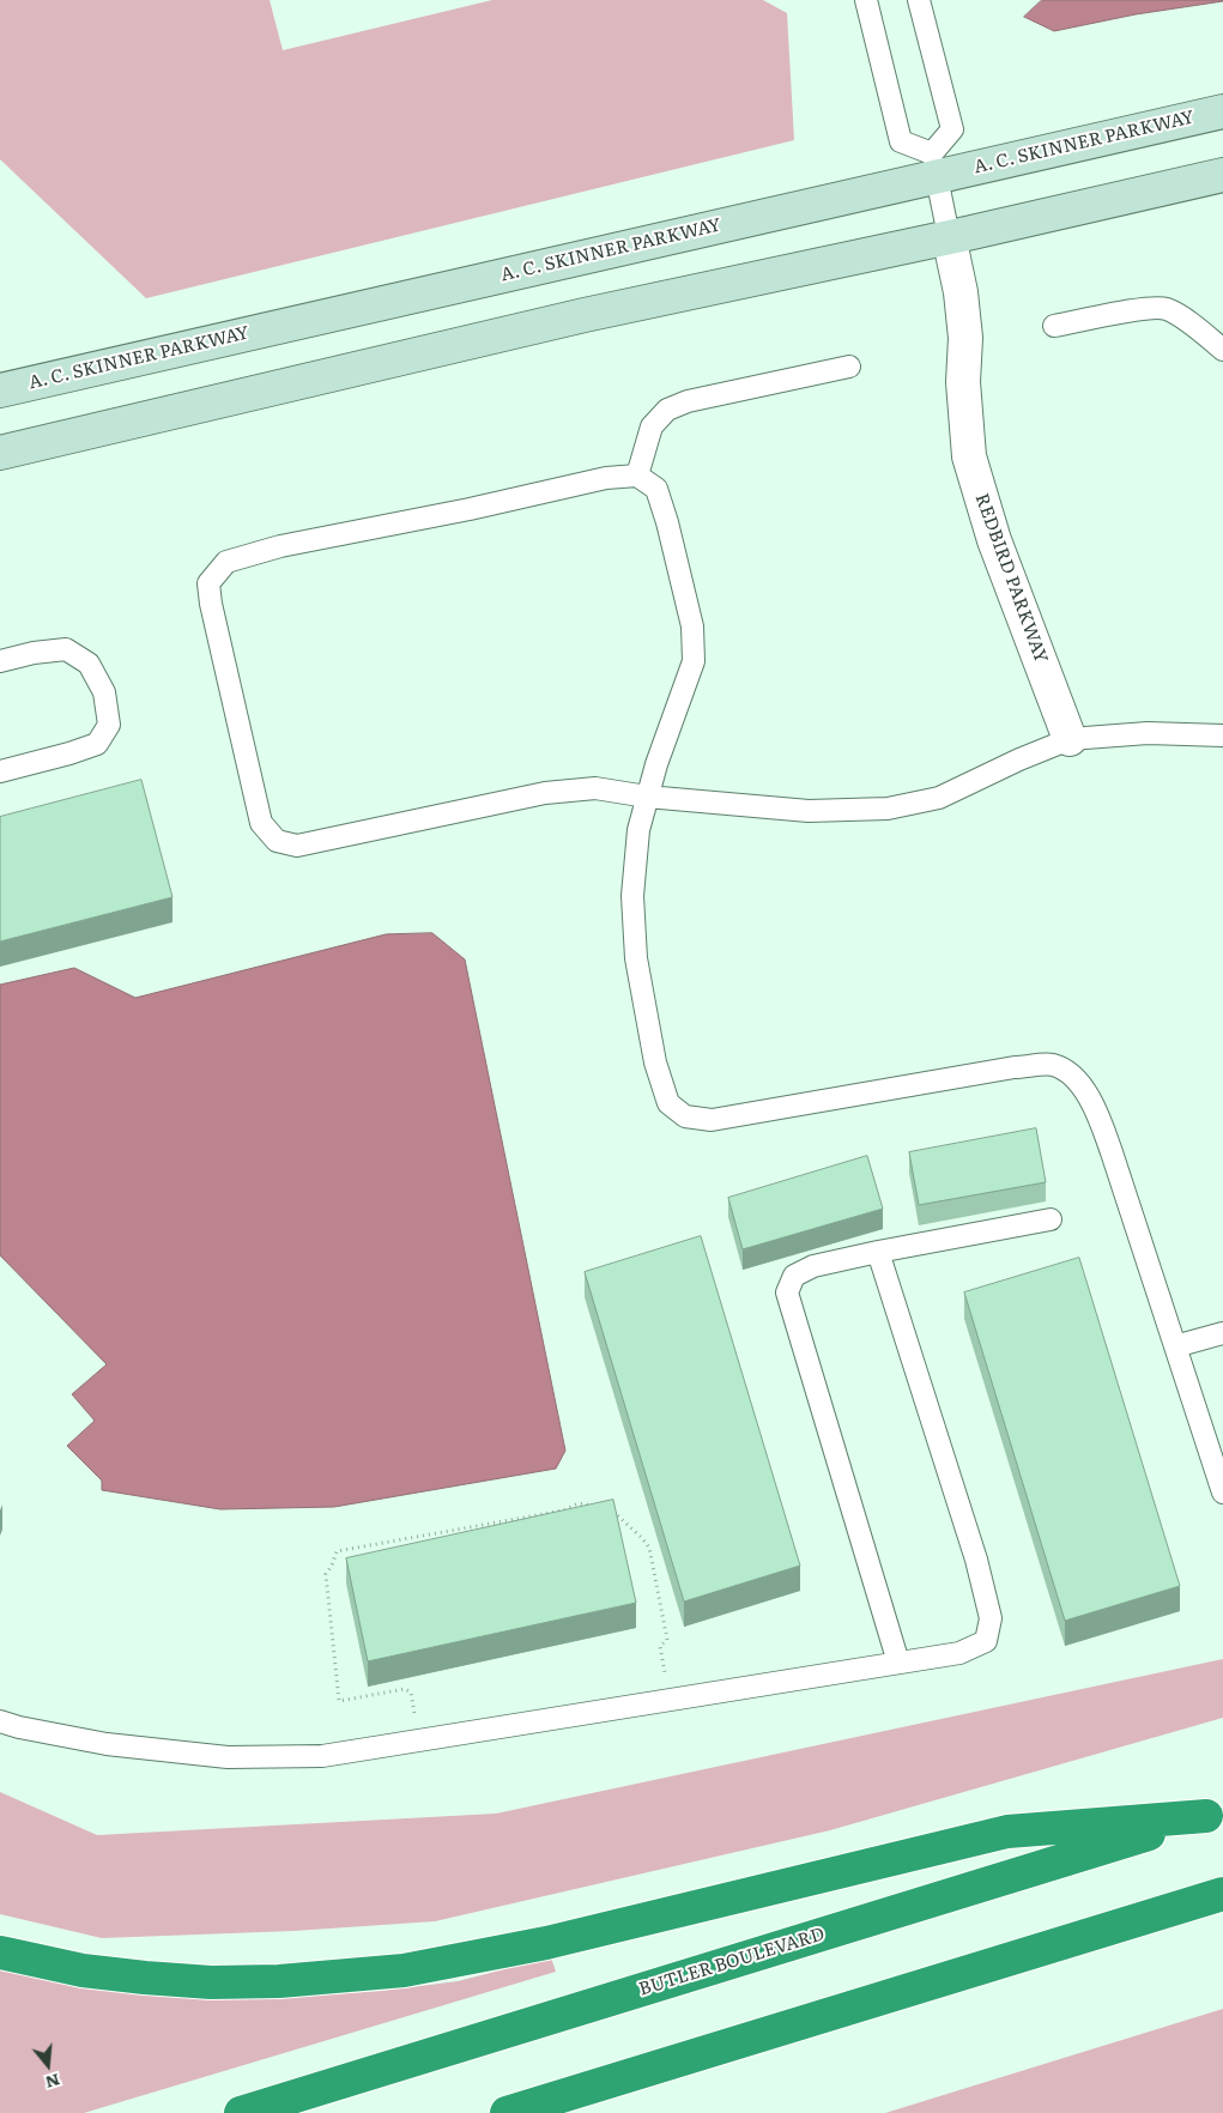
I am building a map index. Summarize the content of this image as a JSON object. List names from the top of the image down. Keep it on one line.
{"streets":{"highway":["BUTLER BOULEVARD"],"main road":["A. C. SKINNER PARKWAY"],"street":["REDBIRD PARKWAY"]},"north":"bottom"}
